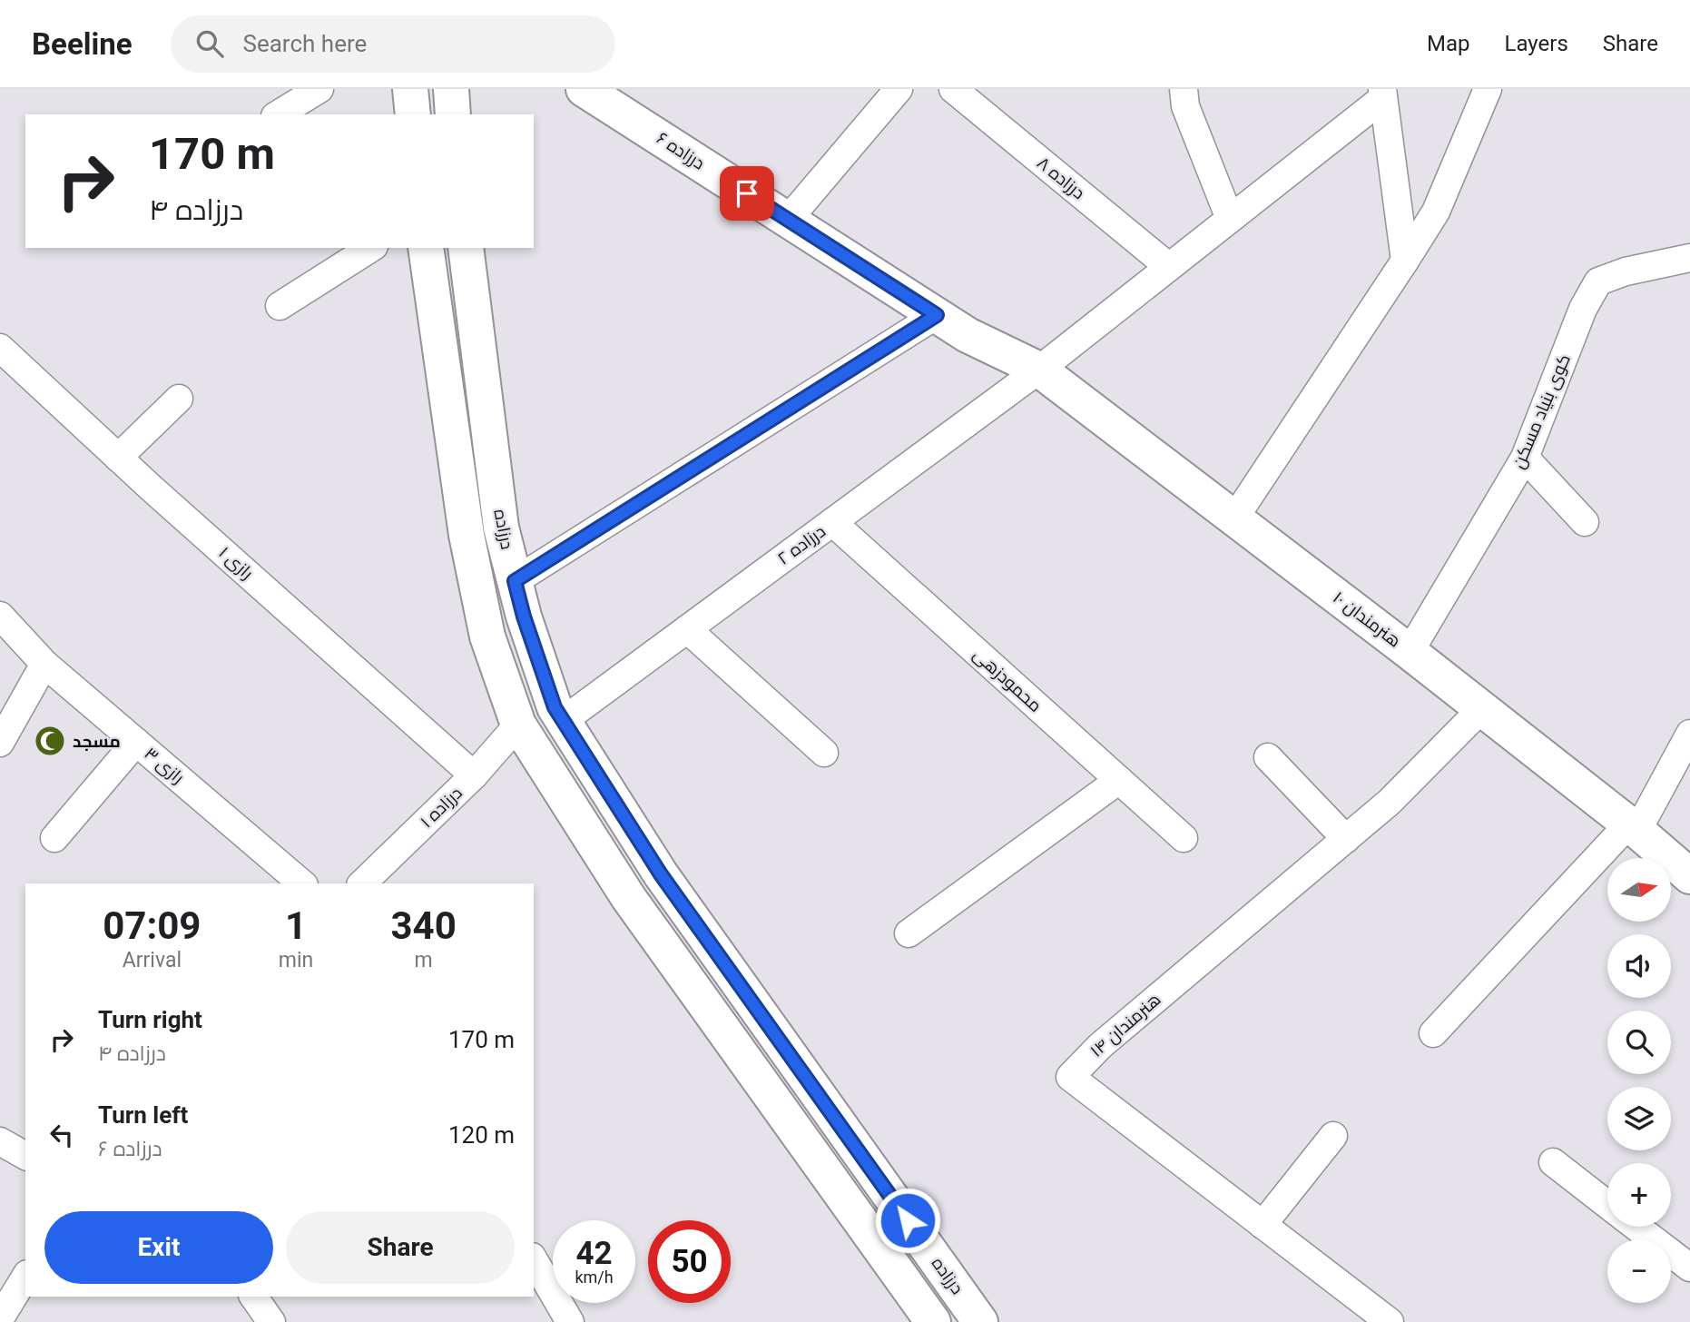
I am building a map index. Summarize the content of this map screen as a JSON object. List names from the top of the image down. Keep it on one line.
{"streets":{"main road":["درزاده ۶","درزاده","هنرمندان ۱۰"],"street":["درزاده ۸","کوی بنیاد مسکن","درزاده ۲","رازی ۱","محمودزهی","رازی ۳","درزاده ۱","هنرمندان ۱۴"]},"crossings":[["درزاده ۶","درزاده ۲"],["درزاده ۶","هنرمندان ۱۰"],["درزاده ۸","درزاده ۲"],["کوی بنیاد مسکن","هنرمندان ۱۰"],["درزاده","درزاده ۲"],["درزاده","درزاده ۱"],["درزاده ۲","هنرمندان ۱۰"],["درزاده ۲","محمودزهی"],["رازی ۱","درزاده ۱"],["هنرمندان ۱۰","هنرمندان ۱۴"]],"places":{"mosque":["مسجد"]},"north":"right","page":{"header":"Beeline","search":"Search here","nav":["Map","Layers","Share"],"turn":["170 m","درزاده ۴"],"map_buttons":["+","−"],"eta":["07:09","Arrival","1","min","340","m"],"list":[{"name":"Turn right","note":"درزاده ۴","value":"170 m"},{"name":"Turn left","note":"درزاده ۶","value":"120 m"}],"buttons":["Exit","Share"],"speed":"42 km/h","limit":"50"}}
